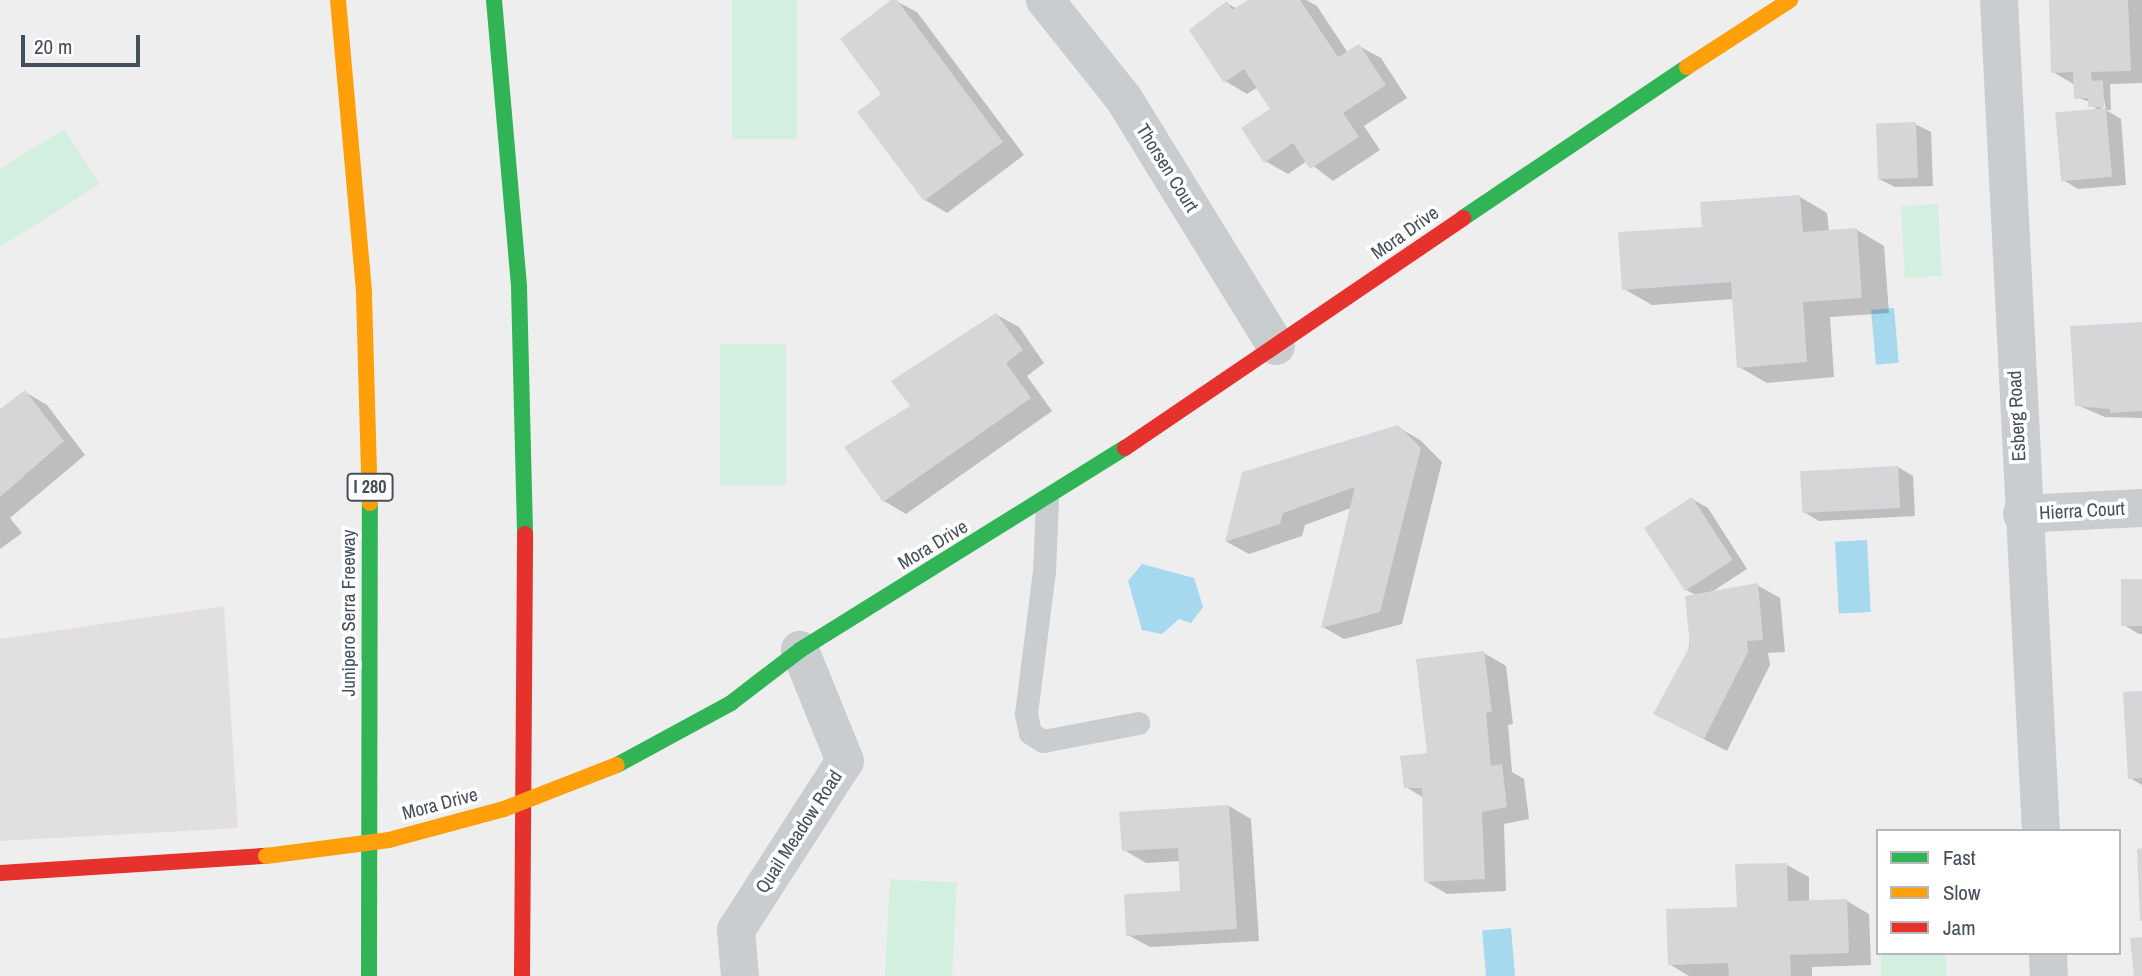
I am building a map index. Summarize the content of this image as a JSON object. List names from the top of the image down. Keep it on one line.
{"streets":{"main road":["Mora Drive","I 280","Junipero Serra Freeway"],"street":["Thorsen Court","Esberg Road","Hierra Court","Quail Meadow Road"]},"crossings":[["Thorsen Court","Mora Drive"],["Mora Drive","Quail Meadow Road"],["Esberg Road","Hierra Court"]],"legend":["Fast","Slow","Jam"],"scale_bar":"20 m"}
